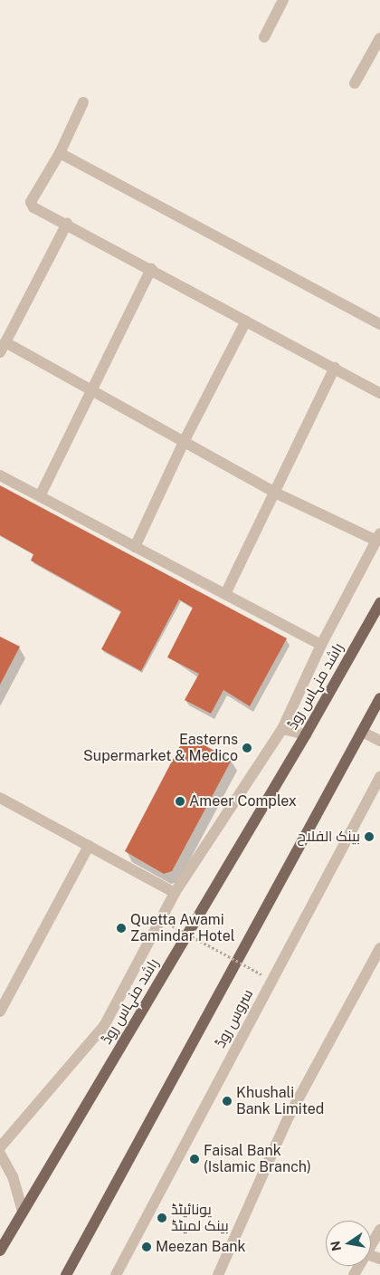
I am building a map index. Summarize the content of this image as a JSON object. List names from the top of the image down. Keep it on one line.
{"streets":{"main road":["راشد منہاس روڈ"],"street":["سروس روڈ"]},"places":["Easterns Supermarket & Medico","Ameer Complex","بینک الفلاح","Quetta Awami Zamindar Hotel","Khushali Bank Limited","Faisal Bank (Islamic Branch)","یونائیٹڈ بینک لمیٹڈ","Meezan Bank"],"north":"left"}
